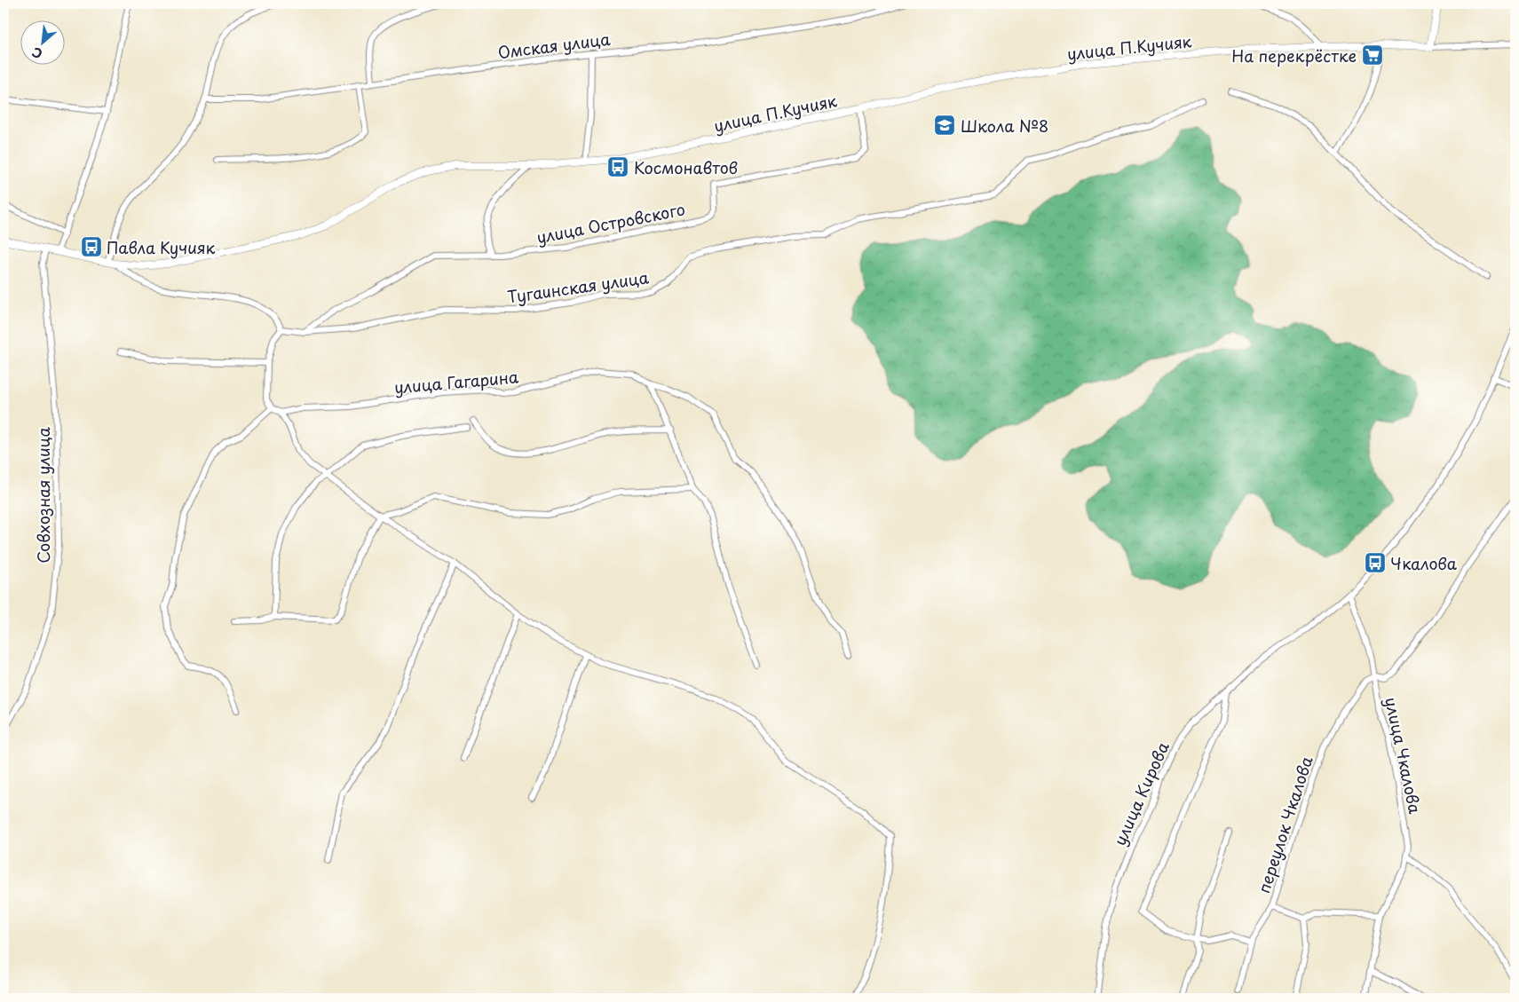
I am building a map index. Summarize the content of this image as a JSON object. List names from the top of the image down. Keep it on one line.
{"streets":{"street":["Омская улица","улица П.Кучияк","улица Островского","Тугаинская улица","улица Гагарина","Совхозная улица","улица Чкалова","улица Кирова","переулок Чкалова"]},"crossings":[["улица П.Кучияк","улица Островского"],["улица П.Кучияк","Совхозная улица"],["улица Островского","Тугаинская улица"],["улица Чкалова","улица Кирова"],["улица Чкалова","переулок Чкалова"]],"places":{"supermarket":["На перекрёстке"],"school or university":["Школа №8"],"bus stop":["Космонавтов","Павла Кучияк","Чкалова"]},"north":"bottom left"}
